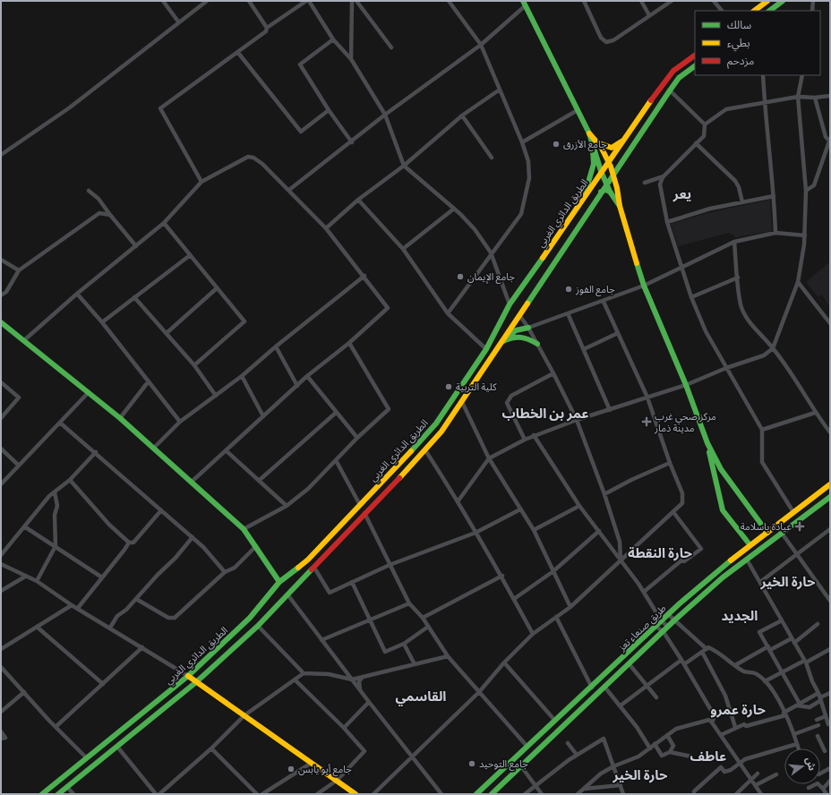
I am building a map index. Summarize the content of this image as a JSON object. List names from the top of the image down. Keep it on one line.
{"streets":{"main road":["الطريق الدائري الغربي","طريق صنعاء تعز"]},"districts":["يعر","عمر بن الخطاب","حارة النقطة","حارة الخير","الجديد","القاسمي","حارة عمرو","عاطف","حارة الخير"],"places":{"other":["جامع الأزرق","جامع الإيمان","جامع الفوز","كلية التربية","جامع التوحيد","جامع أبو يابس"],"health":["مركز صحي غرب مدينة ذمار","عيادة باسلامة"]},"legend":["سالك","بطيء","مزدحم"],"north":"right"}
